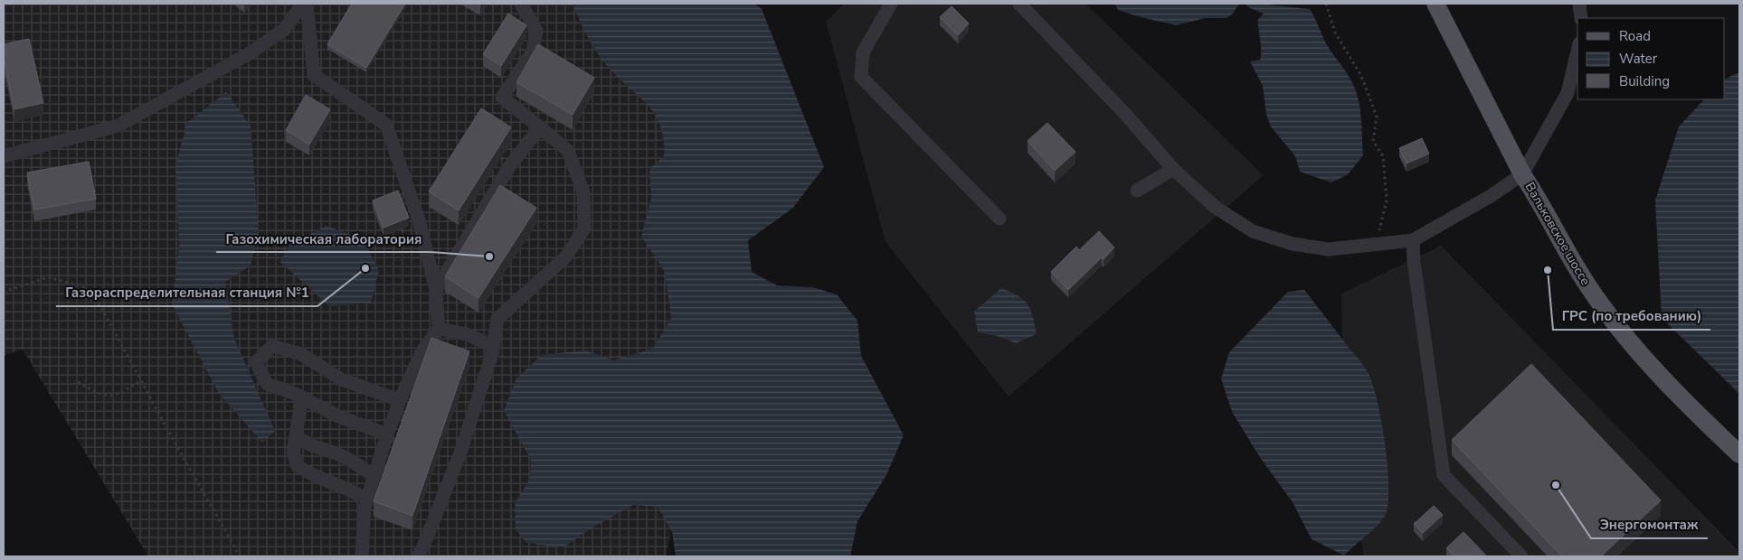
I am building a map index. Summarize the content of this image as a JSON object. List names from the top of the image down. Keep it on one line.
{"streets":{"main road":["Вальковское шоссе"]},"places":["Газохимическая лаборатория","Газораспределительная станция №1","ГРС (по требованию)","Энергомонтаж"],"legend":["Road","Water","Building"]}
